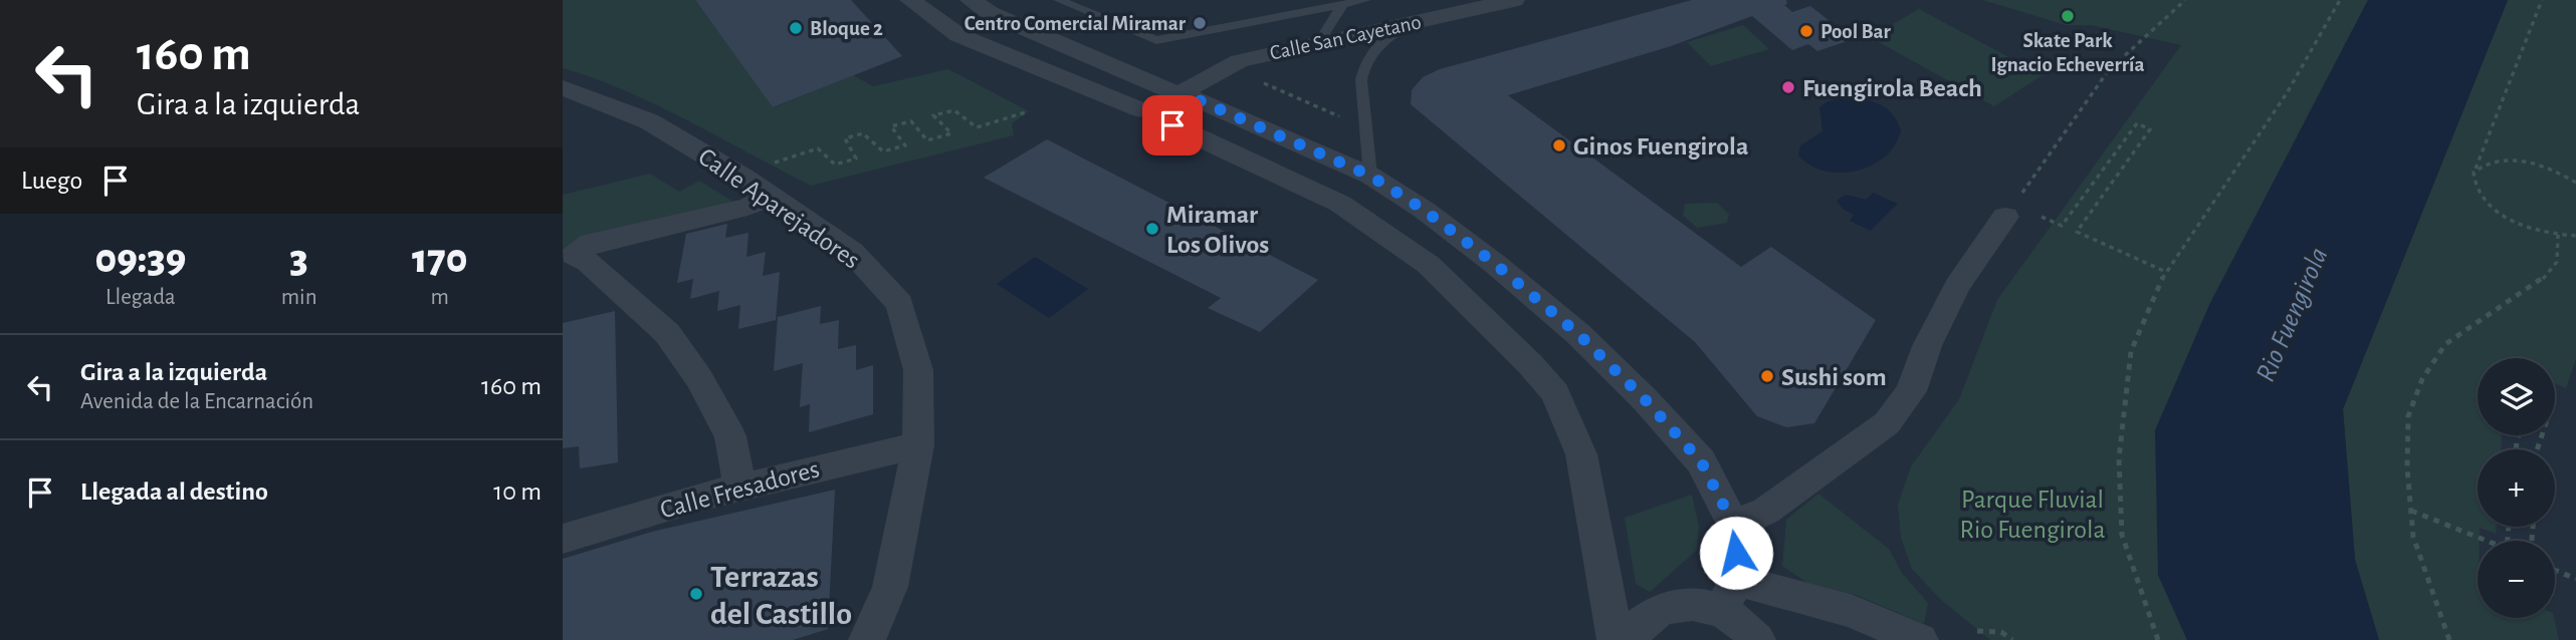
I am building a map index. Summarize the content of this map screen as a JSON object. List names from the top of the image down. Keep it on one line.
{"streets":{"street":["Calle San Cayetano","Calle Aparejadores","Calle Fresadores"]},"crossings":[["Calle Aparejadores","Calle Fresadores"]],"water":["Rio Fuengirola"],"parks":["Parque Fluvial Rio Fuengirola"],"places":["Skate Park Ignacio Echeverría","Centro Comercial Miramar","Bloque 2","Pool Bar","Fuengirola Beach","Ginos Fuengirola","Miramar Los Olivos","Sushi som","Terrazas del Castillo"],"page":{"turn":["160 m","Gira a la izquierda"],"then":"Luego","eta":["09:39","Llegada","3","min","170","m"],"list":[{"name":"Gira a la izquierda","note":"Avenida de la Encarnación","value":"160 m"},{"name":"Llegada al destino","value":"10 m"}],"map_buttons":["+","−"]}}
